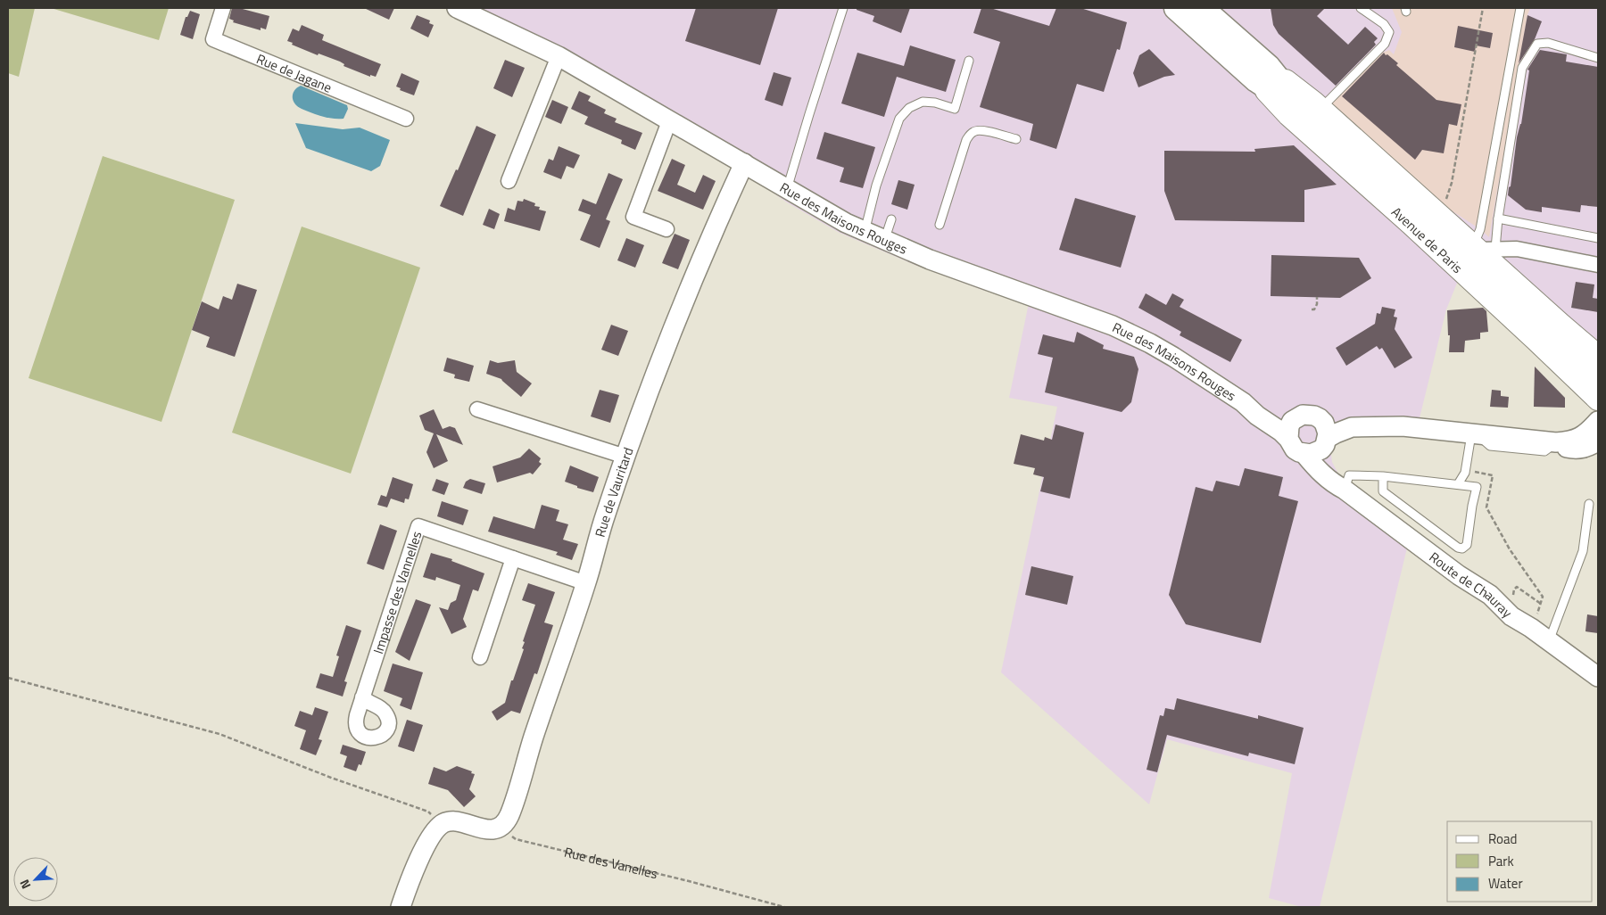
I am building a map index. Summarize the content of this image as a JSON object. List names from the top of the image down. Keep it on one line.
{"streets":{"main road":["Avenue de Paris"],"street":["Rue de Jagane","Rue des Maisons Rouges","Rue de Vauritard","Route de Chauray","Impasse des Vannelles"],"path":["Rue des Vanelles"]},"crossings":[["Rue des Maisons Rouges","Rue de Vauritard"],["Rue des Maisons Rouges","Route de Chauray"],["Rue de Vauritard","Impasse des Vannelles"],["Rue de Vauritard","Rue des Vanelles"]],"legend":["Road","Park","Water"],"north":"bottom left"}
